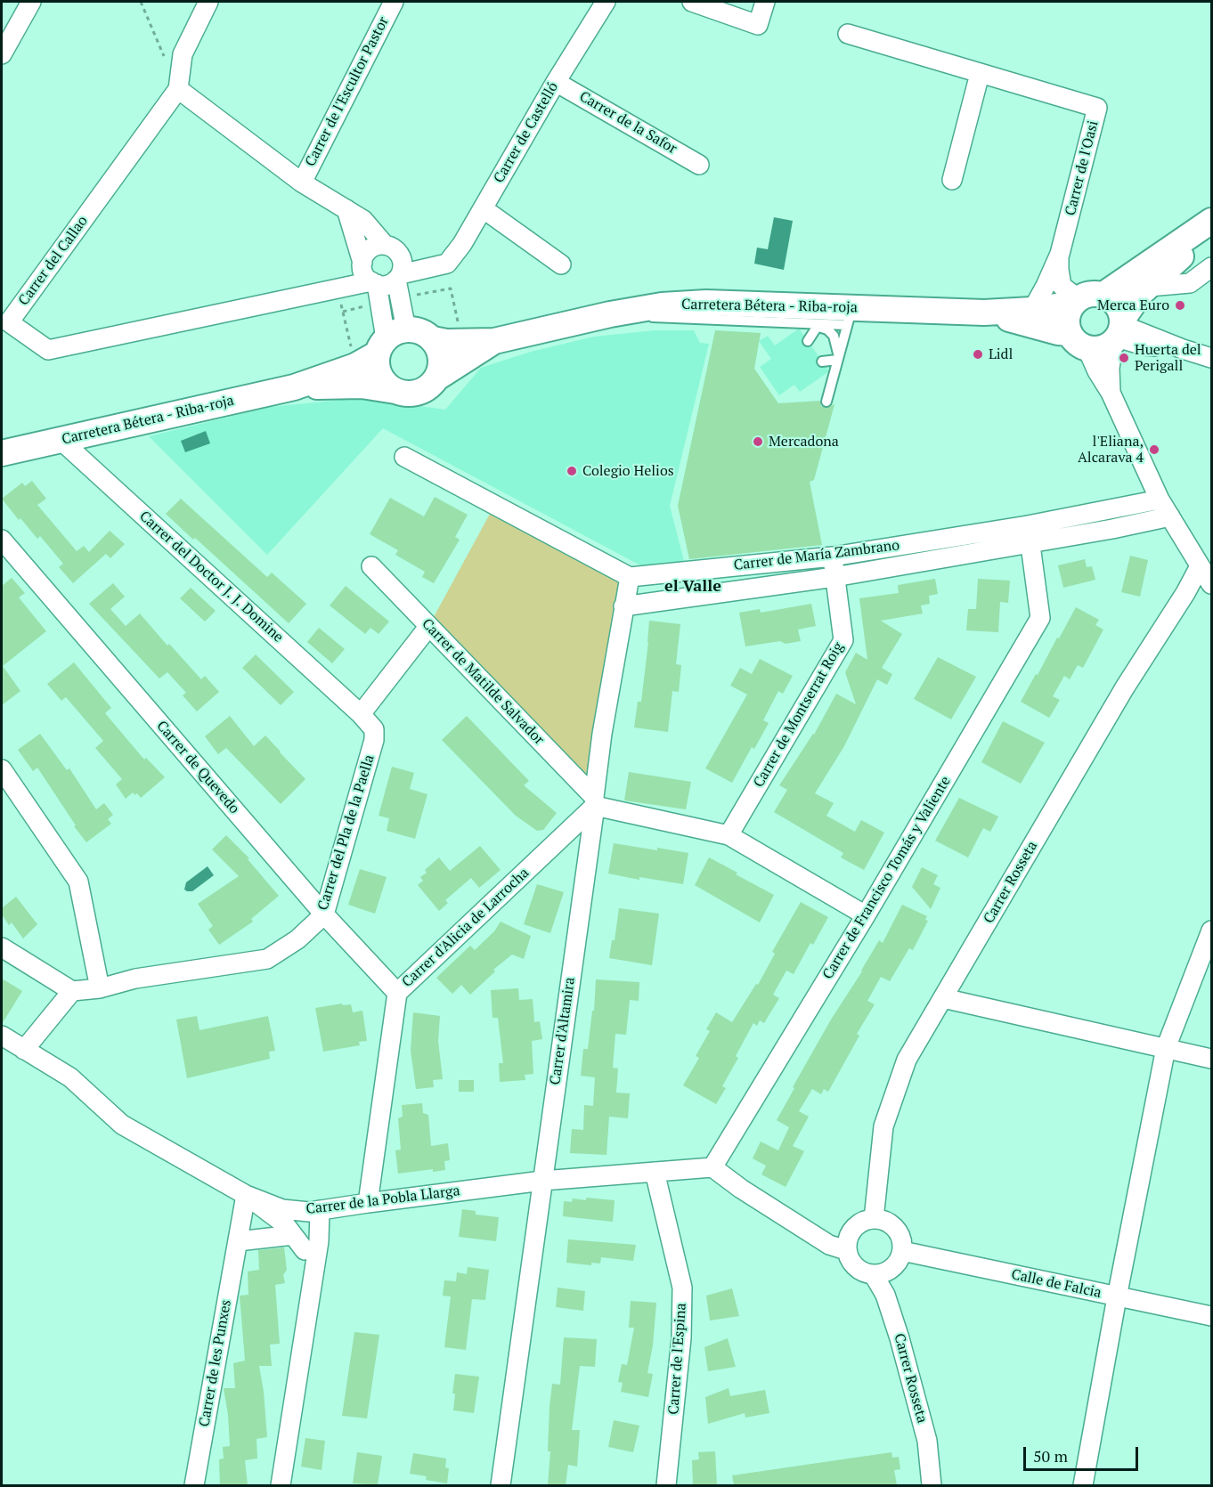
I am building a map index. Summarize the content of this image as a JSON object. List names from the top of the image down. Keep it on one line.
{"streets":{"main road":["Carretera Bétera - Riba-roja"],"street":["Carrer de l'Escultor Pastor","Carrer de la Safor","Carrer de Castelló","Carrer de l'Oasi","Carrer del Callao","Carrer de María Zambrano","Carrer del Doctor J. J. Domine","Carrer de Matilde Salvador","Carrer de Montserrat Roig","Carrer de Quevedo","Carrer del Pla de la Paella","Carrer de Francisco Tomás y Valiente","Carrer Rosseta","Carrer d'Alicia de Larrocha","Carrer d'Altamira","Carrer de la Pobla Llarga","Calle de Falcia","Carrer de l'Espina","Carrer de les Punxes"]},"crossings":[["Carrer de la Safor","Carrer de Castelló"],["Carrer de l'Oasi","Carretera Bétera - Riba-roja"],["Carretera Bétera - Riba-roja","Carrer del Doctor J. J. Domine"],["Carrer de María Zambrano","Carrer de Montserrat Roig"],["Carrer de María Zambrano","Carrer de Francisco Tomás y Valiente"],["Carrer de María Zambrano","Carrer d'Altamira"],["Carrer del Doctor J. J. Domine","Carrer del Pla de la Paella"],["Carrer de Matilde Salvador","Carrer d'Alicia de Larrocha"],["Carrer de Matilde Salvador","Carrer d'Altamira"],["Carrer de Quevedo","Carrer del Pla de la Paella"],["Carrer de Quevedo","Carrer d'Alicia de Larrocha"],["Carrer Rosseta","Calle de Falcia"],["Carrer d'Alicia de Larrocha","Carrer d'Altamira"],["Carrer d'Alicia de Larrocha","Carrer de la Pobla Llarga"],["Carrer d'Altamira","Carrer de la Pobla Llarga"],["Carrer de la Pobla Llarga","Carrer de l'Espina"],["Carrer de la Pobla Llarga","Carrer de les Punxes"]],"districts":["el Valle"],"places":["Merca Euro","Lidl","Huerta del Perigall","Mercadona","l'Eliana, Alcarava 4","Colegio Helios"],"scale_bar":"50 m"}
